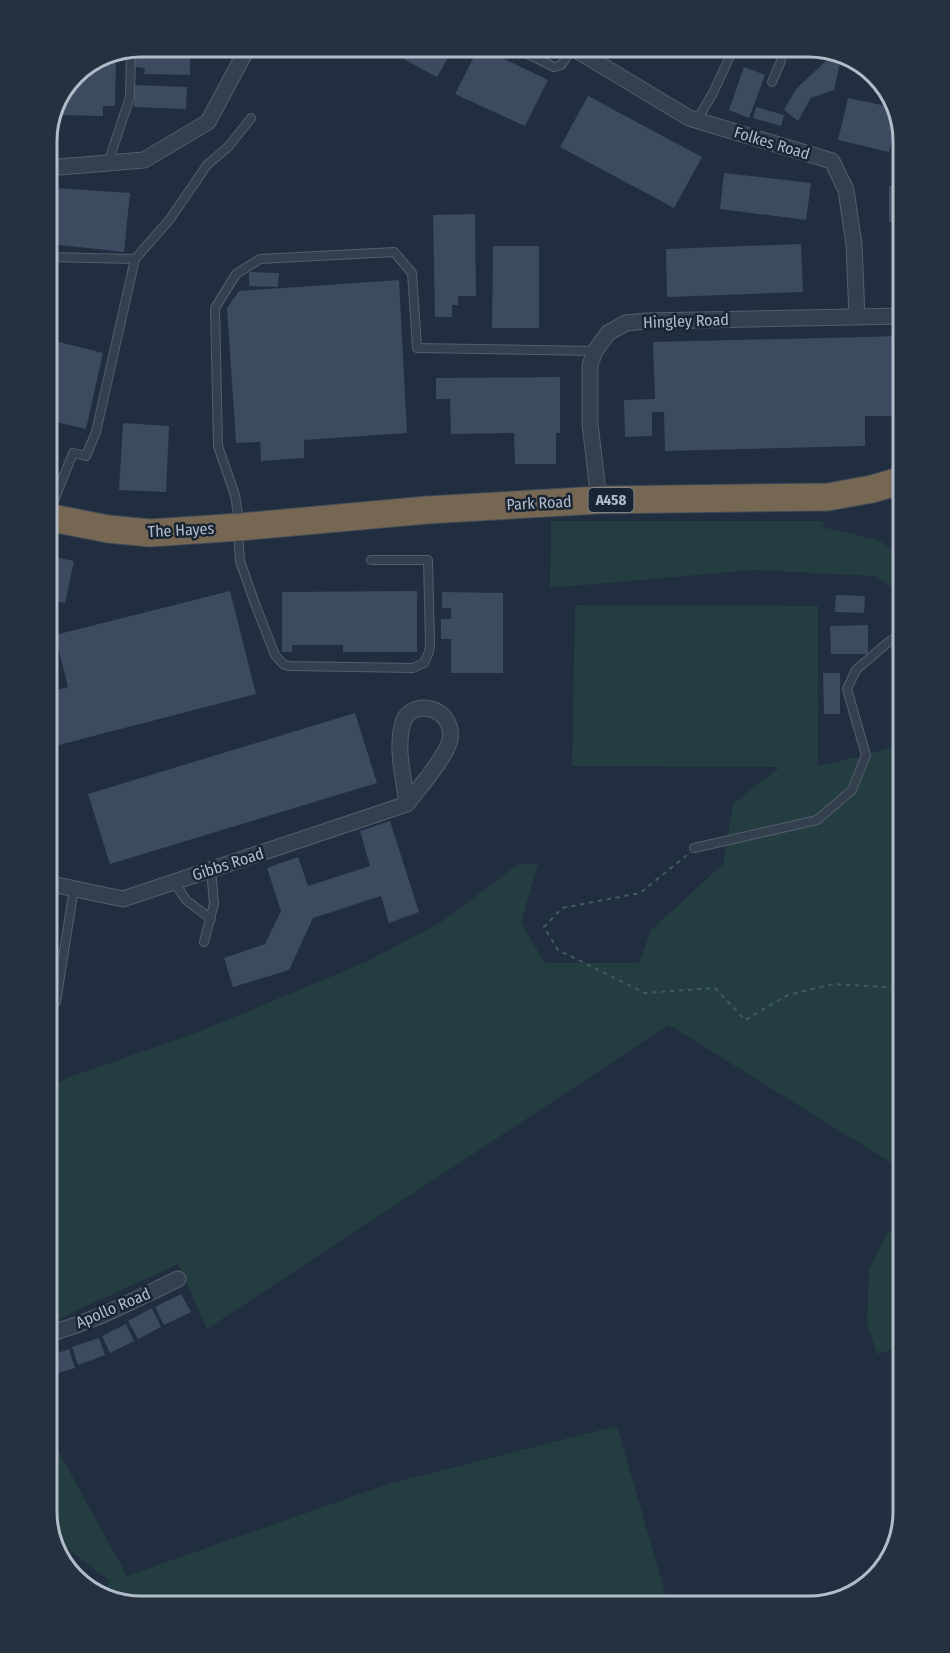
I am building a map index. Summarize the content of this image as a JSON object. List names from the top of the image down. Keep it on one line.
{"streets":{"highway":["A458","Park Road","The Hayes"],"street":["Folkes Road","Hingley Road","Gibbs Road","Apollo Road"]},"crossings":[["Folkes Road","Hingley Road"],["Park Road","The Hayes"]]}
